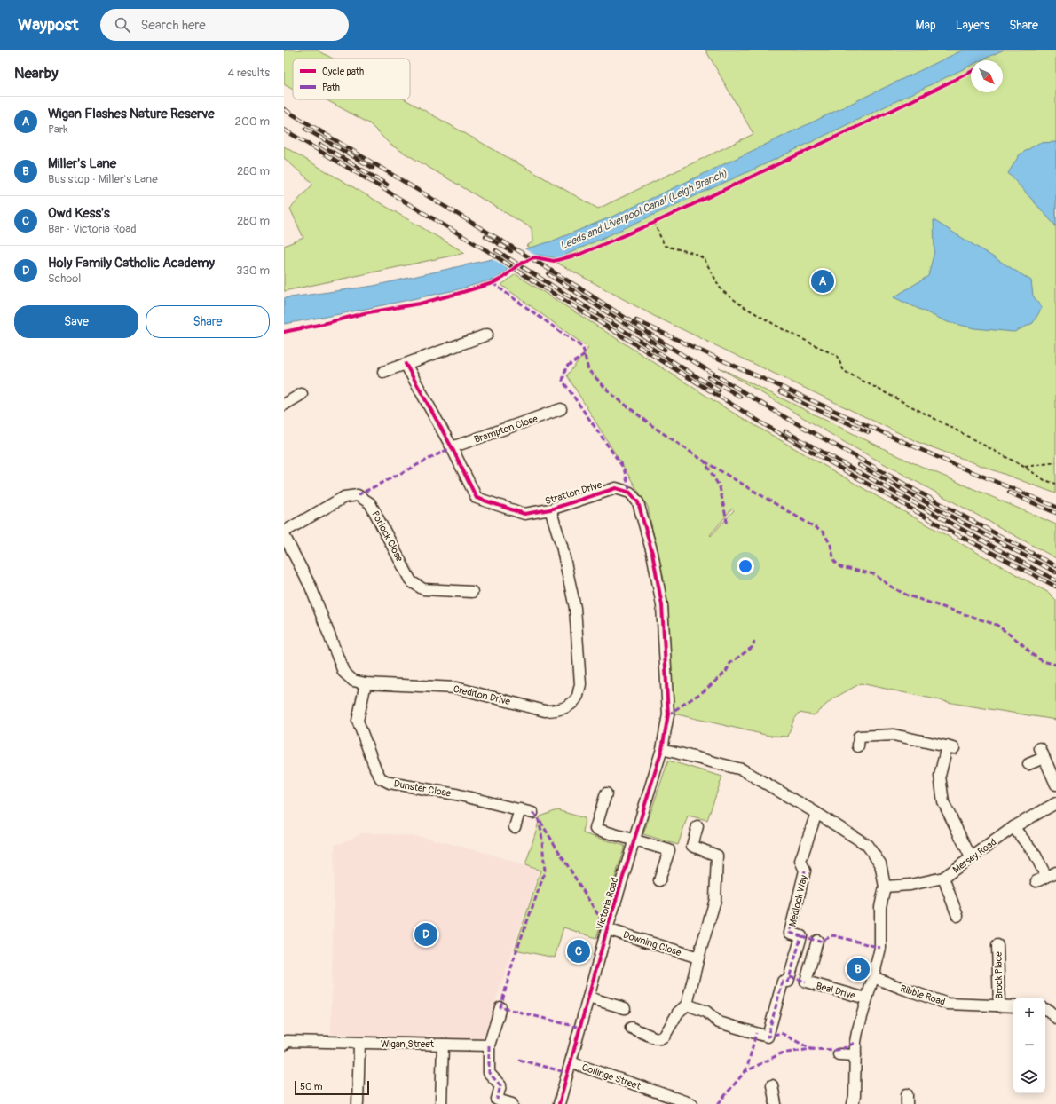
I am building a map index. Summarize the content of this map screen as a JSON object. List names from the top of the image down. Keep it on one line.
{"streets":{"street":["Brampton Close","Stratton Drive","Porlock Close","Crediton Drive","Dunster Close","Mersey Road","Medlock Way","Victoria Road","Downing Close","Brock Place","Beal Drive","Ribble Road","Wigan Street","Collinge Street"]},"crossings":[["Brampton Close","Stratton Drive"],["Stratton Drive","Crediton Drive"],["Stratton Drive","Victoria Road"],["Crediton Drive","Dunster Close"],["Victoria Road","Downing Close"],["Victoria Road","Collinge Street"],["Brock Place","Ribble Road"]],"water":["Leeds and Liverpool Canal (Leigh Branch)"],"legend":["Cycle path","Path"],"scale_bar":"50 m","north":"bottom right","page":{"header":"Waypost","search":"Search here","nav":["Map","Layers","Share"],"heading":["Nearby","4 results"],"list":[{"mark":"A","name":"Wigan Flashes Nature Reserve","note":"Park","value":"200 m"},{"mark":"B","name":"Miller's Lane","note":"Bus stop · Miller's Lane","value":"280 m"},{"mark":"C","name":"Owd Kess's","note":"Bar · Victoria Road","value":"280 m"},{"mark":"D","name":"Holy Family Catholic Academy","note":"School","value":"330 m"}],"pins":["A","D","C","B"],"buttons":["Save","Share"],"map_buttons":["+","−"],"scale":"50 m"}}
